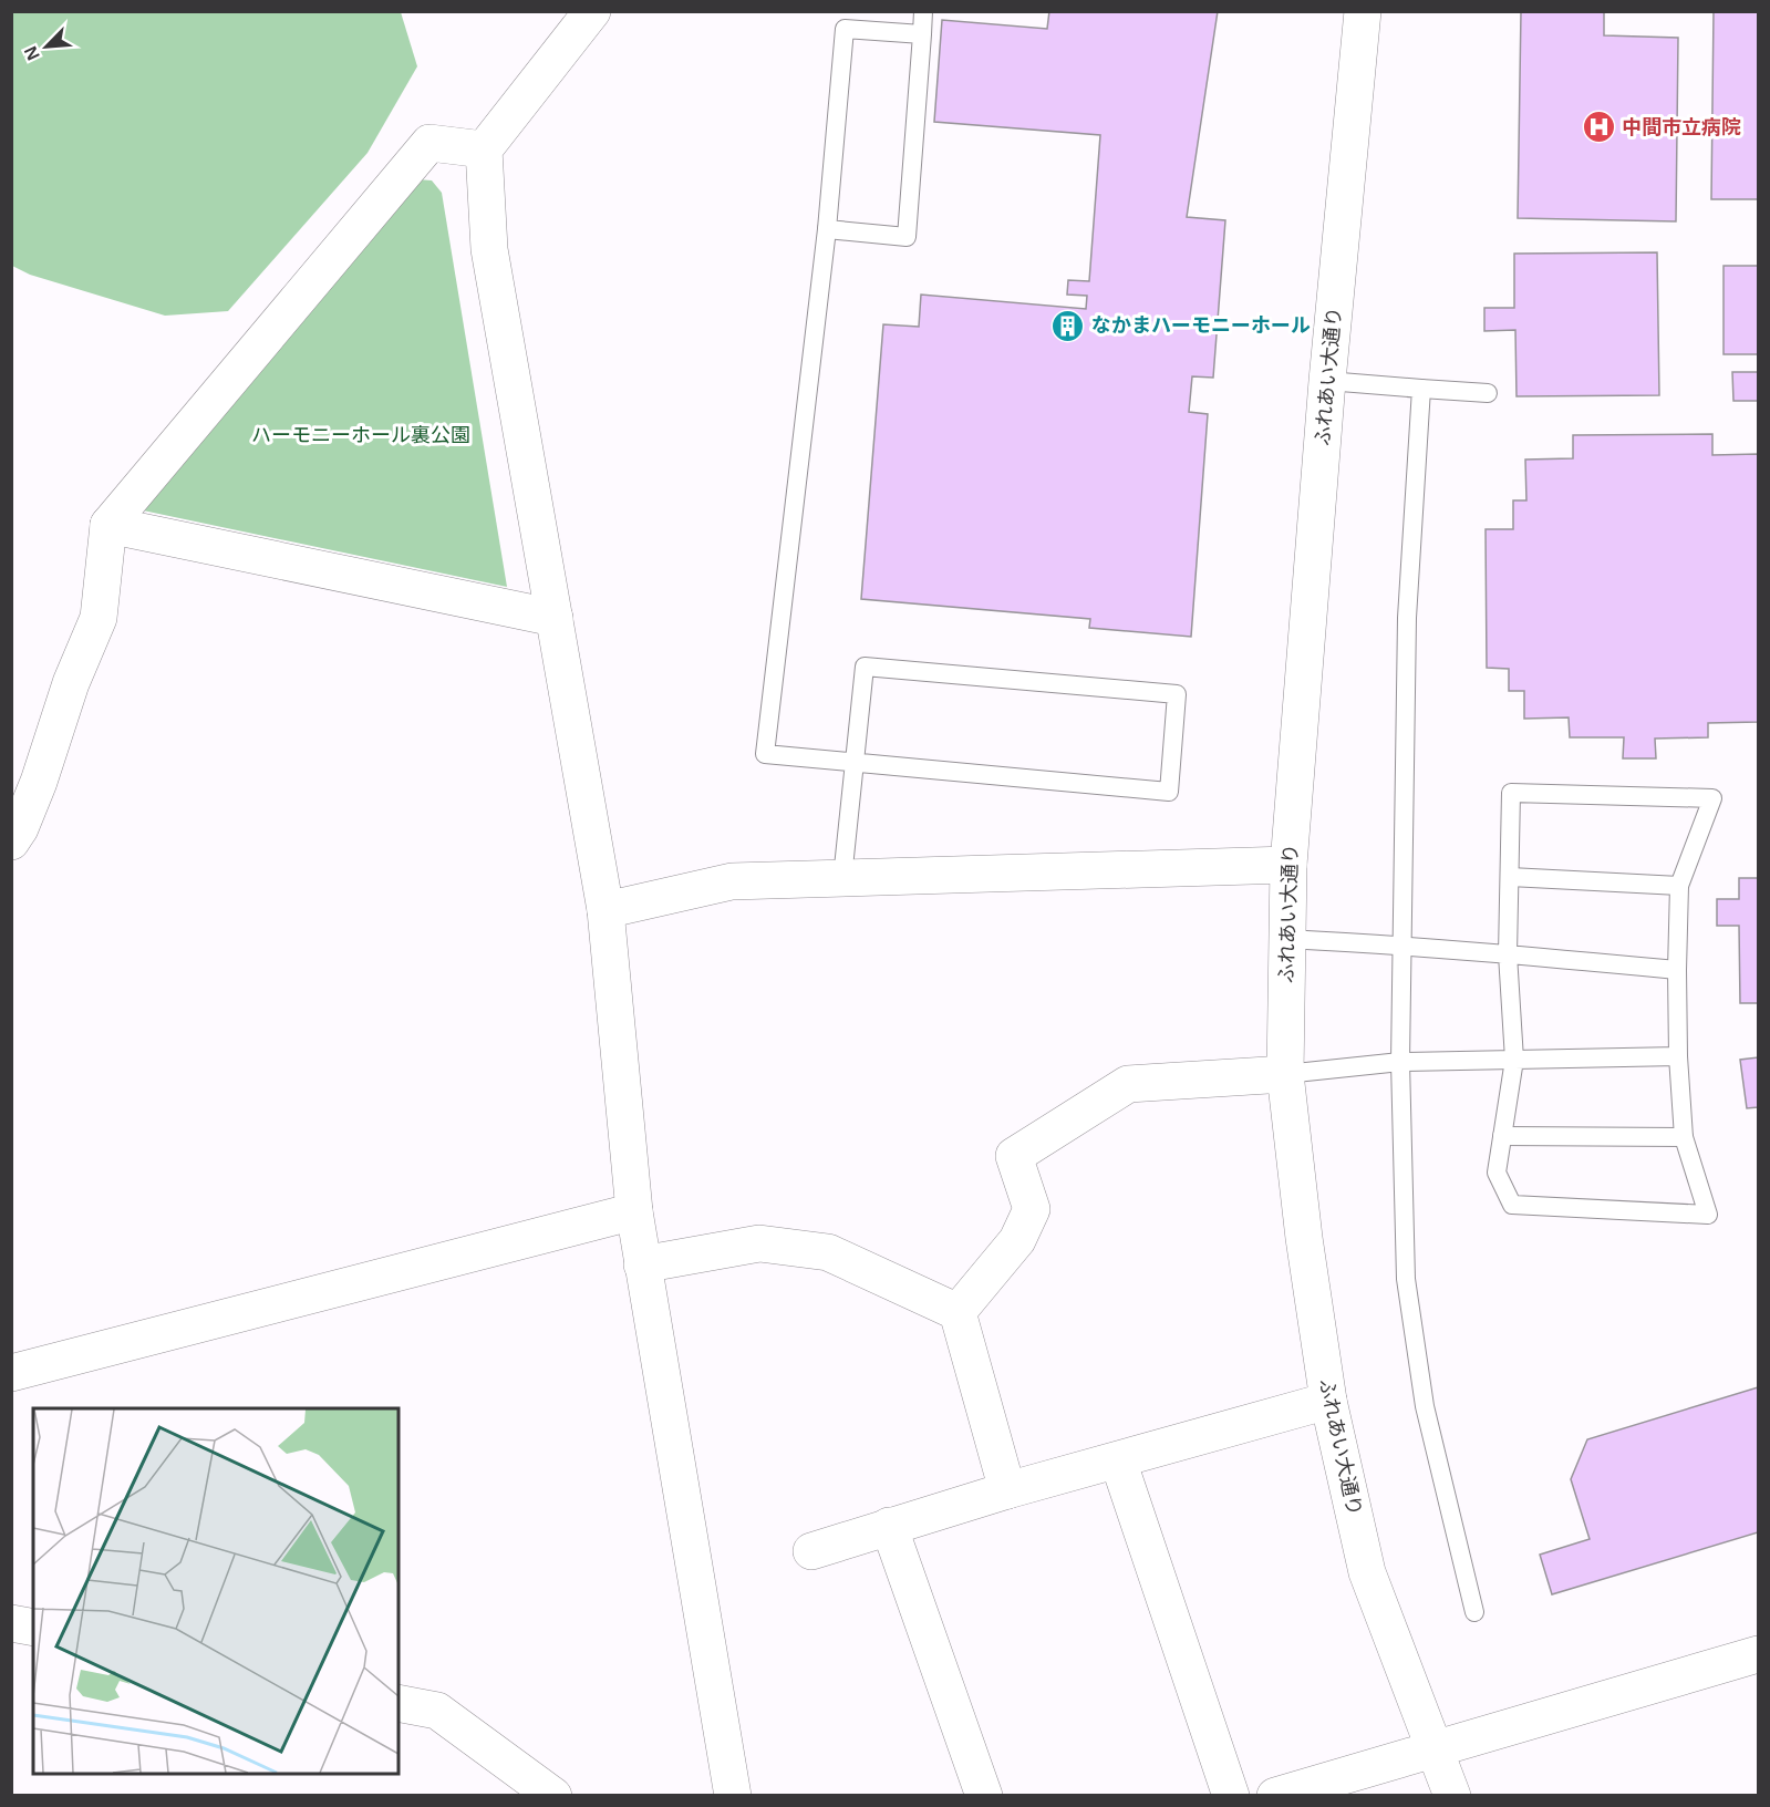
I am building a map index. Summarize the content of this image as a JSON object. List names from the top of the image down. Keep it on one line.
{"streets":{"street":["ふれあい大通り"]},"parks":["ハーモニーホール裏公園"],"places":{"hospital":["中間市立病院"],"building":["なかまハーモニーホール"]},"north":"bottom left"}
